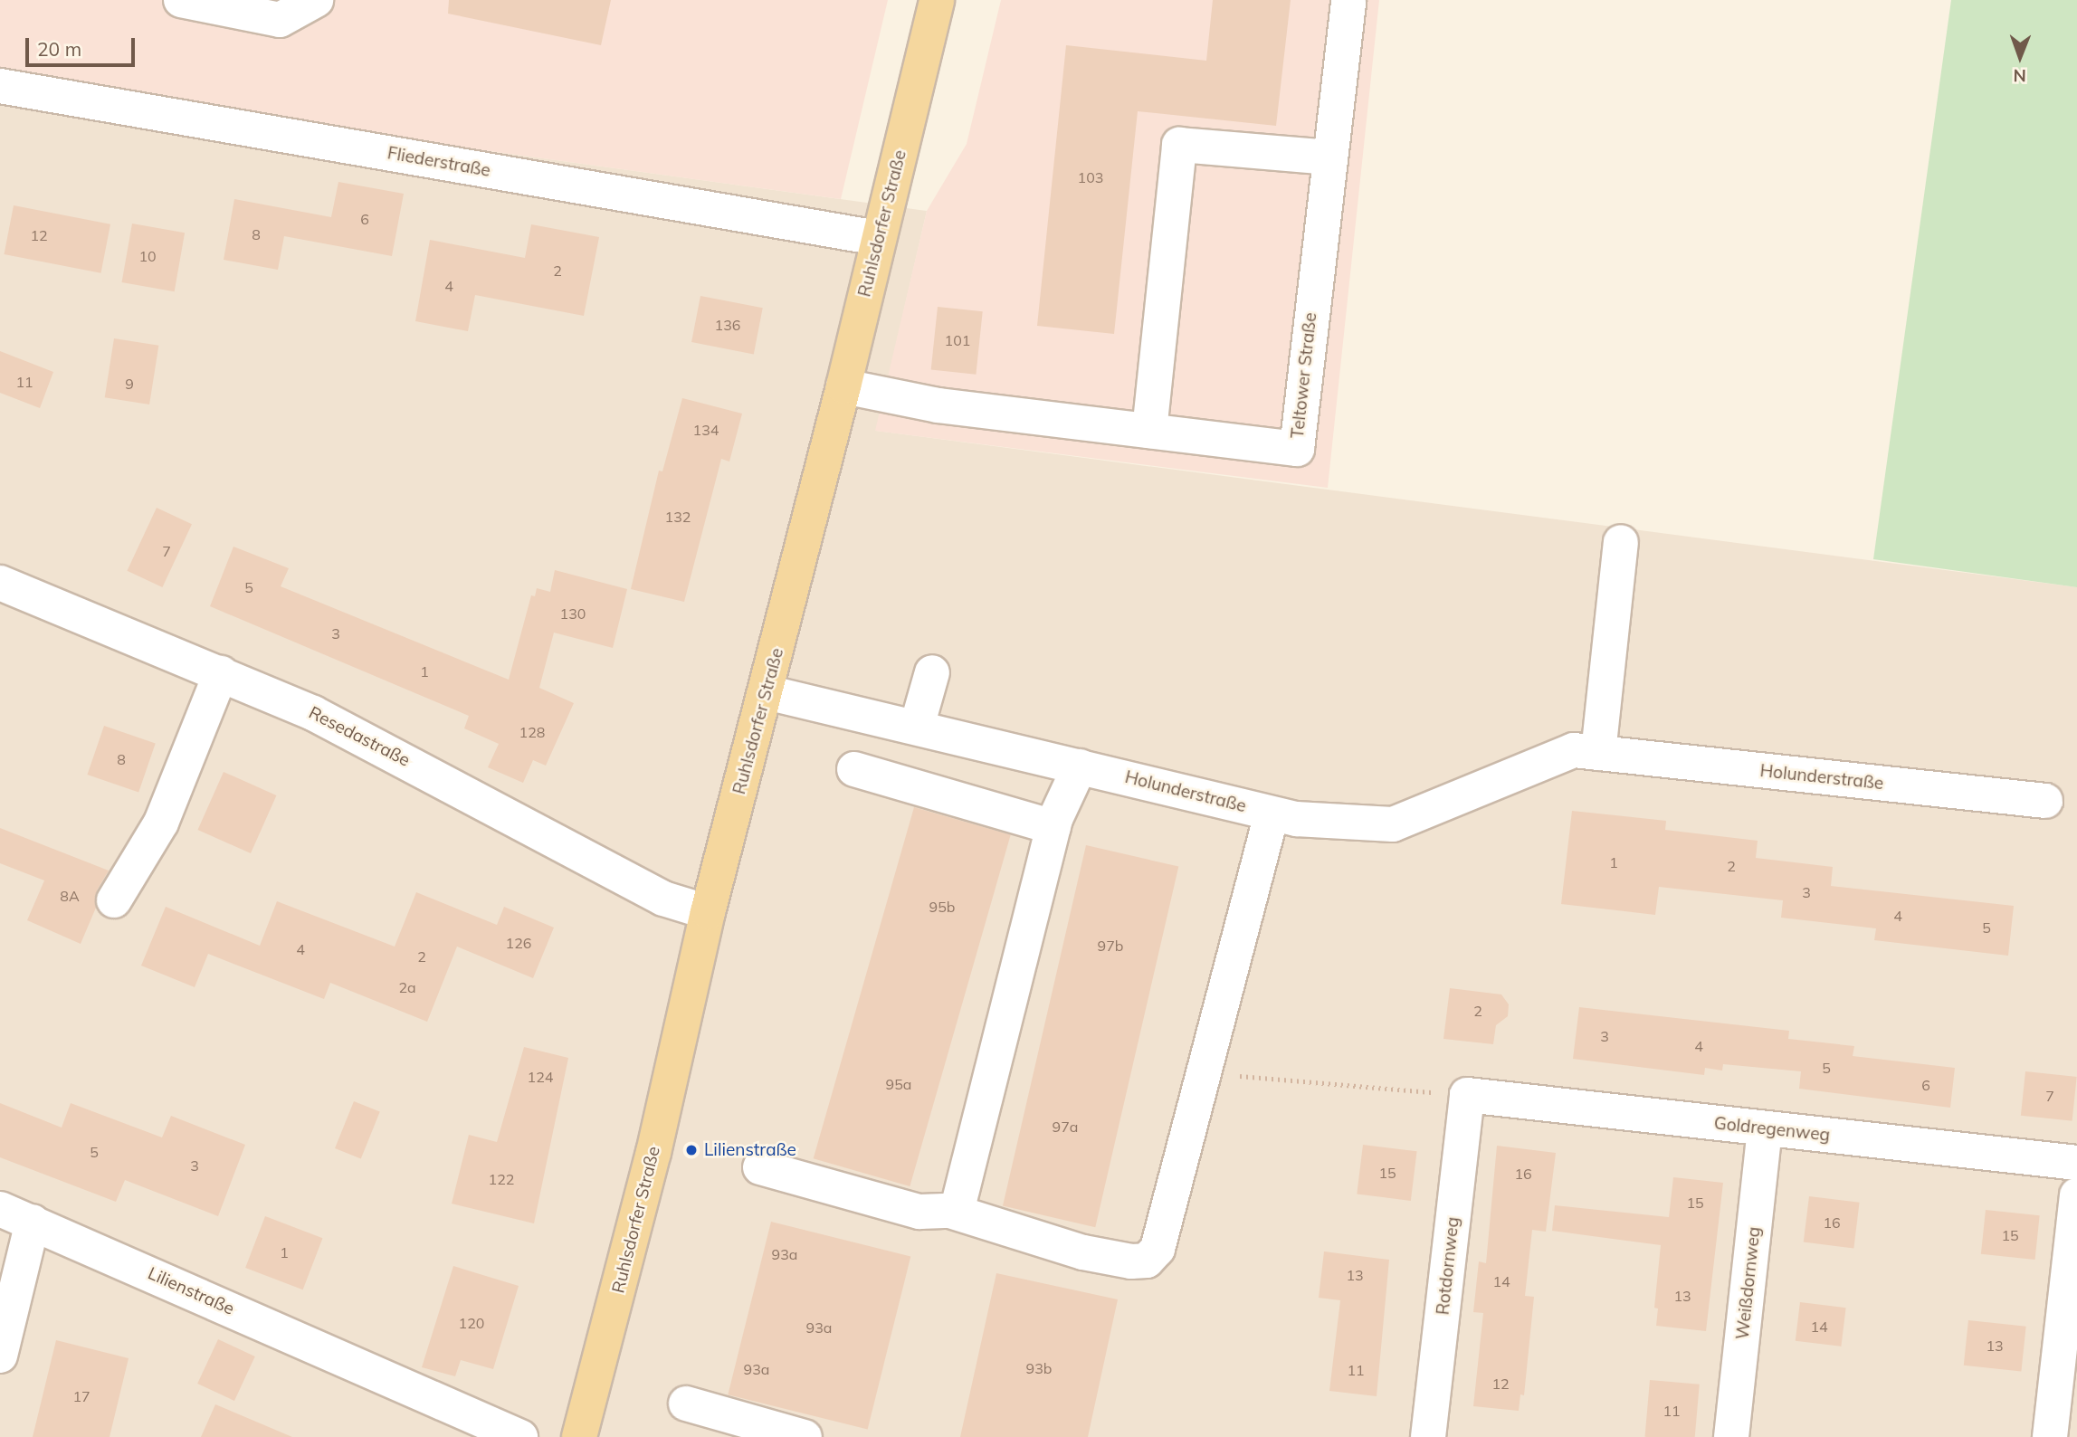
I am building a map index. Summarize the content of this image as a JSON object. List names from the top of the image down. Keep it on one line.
{"streets":{"main road":["Ruhlsdorfer Straße"],"street":["Fliederstraße","Teltower Straße","Resedastraße","Holunderstraße","Goldregenweg","Rotdornweg","Weißdornweg","Lilienstraße"]},"crossings":[["Fliederstraße","Ruhlsdorfer Straße"],["Ruhlsdorfer Straße","Teltower Straße"],["Ruhlsdorfer Straße","Resedastraße"],["Ruhlsdorfer Straße","Holunderstraße"],["Goldregenweg","Rotdornweg"],["Goldregenweg","Weißdornweg"]],"places":["Lilienstraße"],"house_numbers":["103","6","8","12","10","2","4","136","101","11","9","134","132","7","5","130","3","1","128","8","1","2","3","8A","95b","4","5","126","97b","4","2","2a","2","3","4","5","124","95a","6","7","97a","5","3","15","16","122","15","16","15","1","93a","13","14","13","120","14","93a","13","93b","93a","11","12","17","11"],"scale_bar":"20 m","north":"bottom"}
